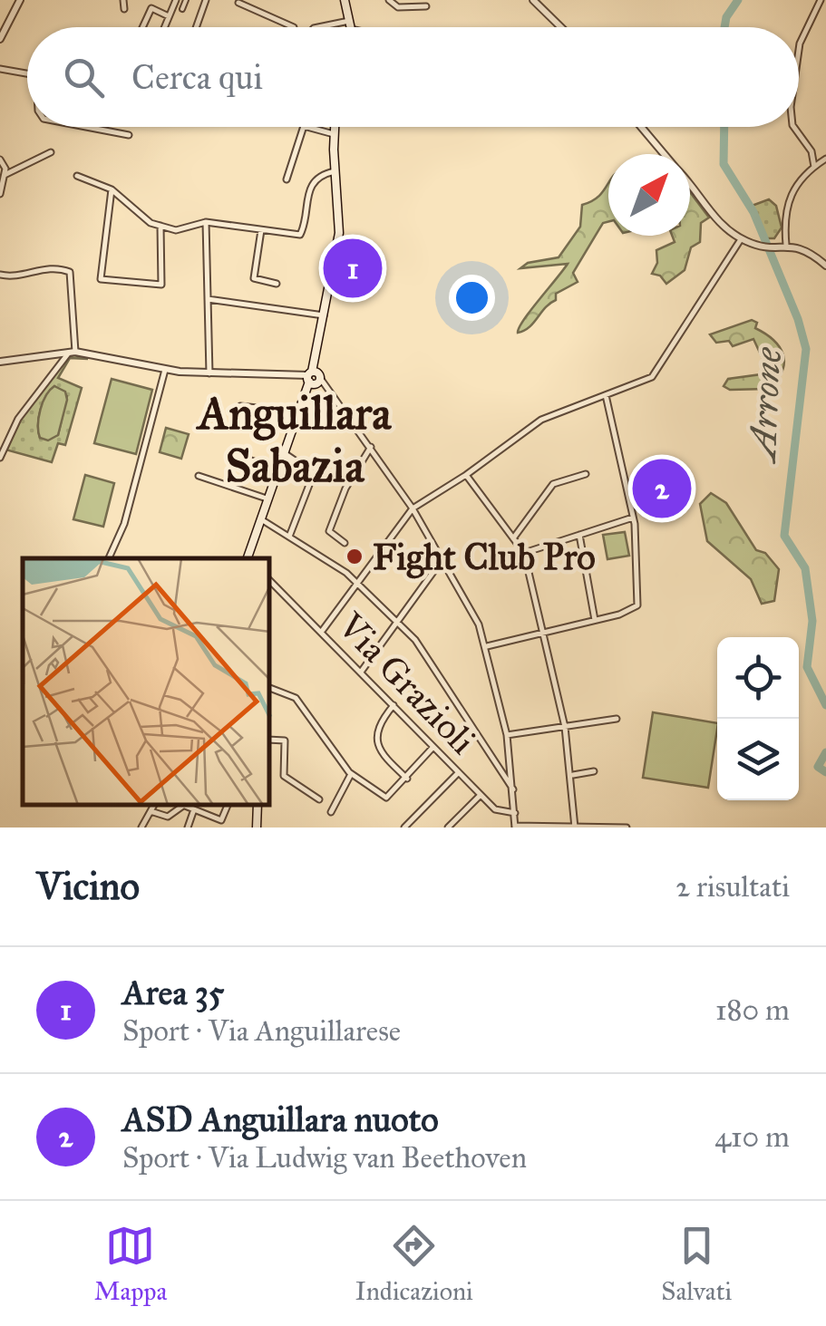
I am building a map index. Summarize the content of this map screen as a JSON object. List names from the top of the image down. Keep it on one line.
{"streets":{"street":["Via Grazioli"]},"districts":["Anguillara Sabazia"],"water":["Arrone"],"places":["Fight Club Pro"],"north":"top right","page":{"search":"Cerca qui","pins":["1","2"],"heading":["Vicino","2 risultati"],"list":[{"mark":"1","name":"Area 35","note":"Sport · Via Anguillarese","value":"180 m"},{"mark":"2","name":"ASD Anguillara nuoto","note":"Sport · Via Ludwig van Beethoven","value":"410 m"}],"nav":["Mappa","Indicazioni","Salvati"]}}
